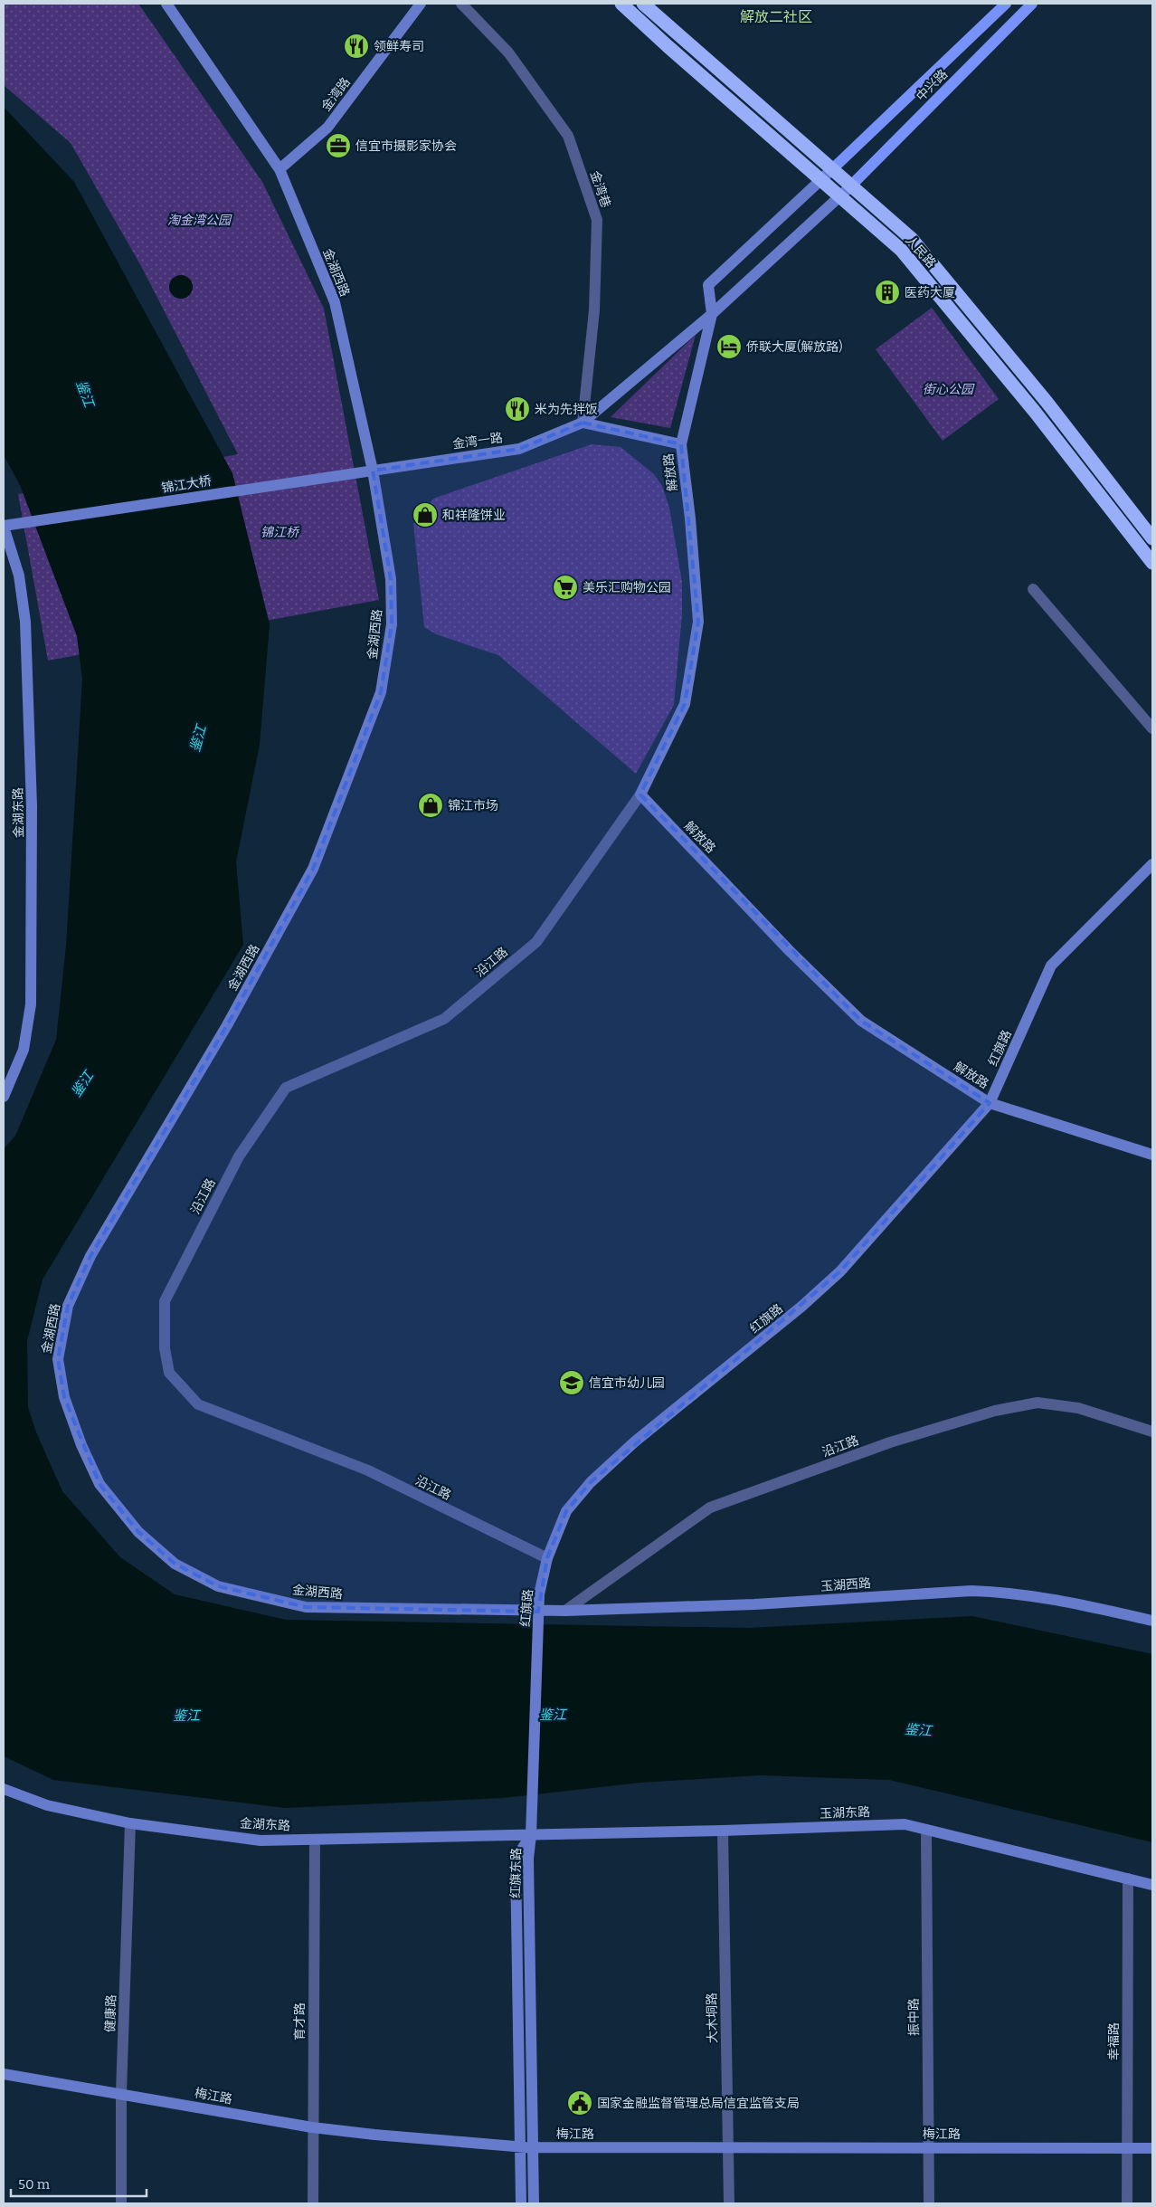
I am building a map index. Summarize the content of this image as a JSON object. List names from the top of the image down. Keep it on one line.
{"streets":{"highway":["人民路"],"main road":["中兴路","金湾路","金湖西路","金湾一路","解放路","锦江大桥","金湖东路","红旗路","玉湖西路","玉湖东路","红旗东路","梅江路"],"street":["金湾巷","沿江路","健康路","振中路","大木垌路","育才路","幸福路"]},"crossings":[["中兴路","人民路"],["中兴路","解放路"],["金湾路","金湖西路"],["金湾巷","金湾一路"],["人民路","解放路"],["金湖西路","金湾一路"],["金湖西路","锦江大桥"],["金湖西路","红旗路"],["金湖西路","玉湖西路"],["金湾一路","解放路"],["金湾一路","锦江大桥"],["解放路","沿江路"],["解放路","红旗路"],["锦江大桥","金湖东路"],["金湖东路","红旗路"],["金湖东路","玉湖东路"],["金湖东路","红旗东路"],["金湖东路","健康路"],["金湖东路","育才路"],["沿江路","红旗路"],["沿江路","玉湖西路"],["红旗路","玉湖西路"],["红旗路","玉湖东路"],["红旗路","红旗东路"],["玉湖东路","红旗东路"],["玉湖东路","振中路"],["玉湖东路","大木垌路"],["玉湖东路","幸福路"],["红旗东路","梅江路"],["健康路","梅江路"],["振中路","梅江路"],["大木垌路","梅江路"],["育才路","梅江路"],["幸福路","梅江路"]],"districts":["解放二社区"],"water":["鉴江"],"parks":["淘金湾公园","街心公园","锦江桥"],"places":{"restaurant":["领鲜寿司","米为先拌饭"],"office":["信宜市摄影家协会"],"building":["医药大厦"],"hotel":["侨联大厦(解放路)"],"shop":["和祥隆饼业","锦江市场"],"supermarket":["美乐汇购物公园"],"school or university":["信宜市幼儿园"],"public building":["国家金融监督管理总局信宜监管支局"]},"scale_bar":"50 m"}
